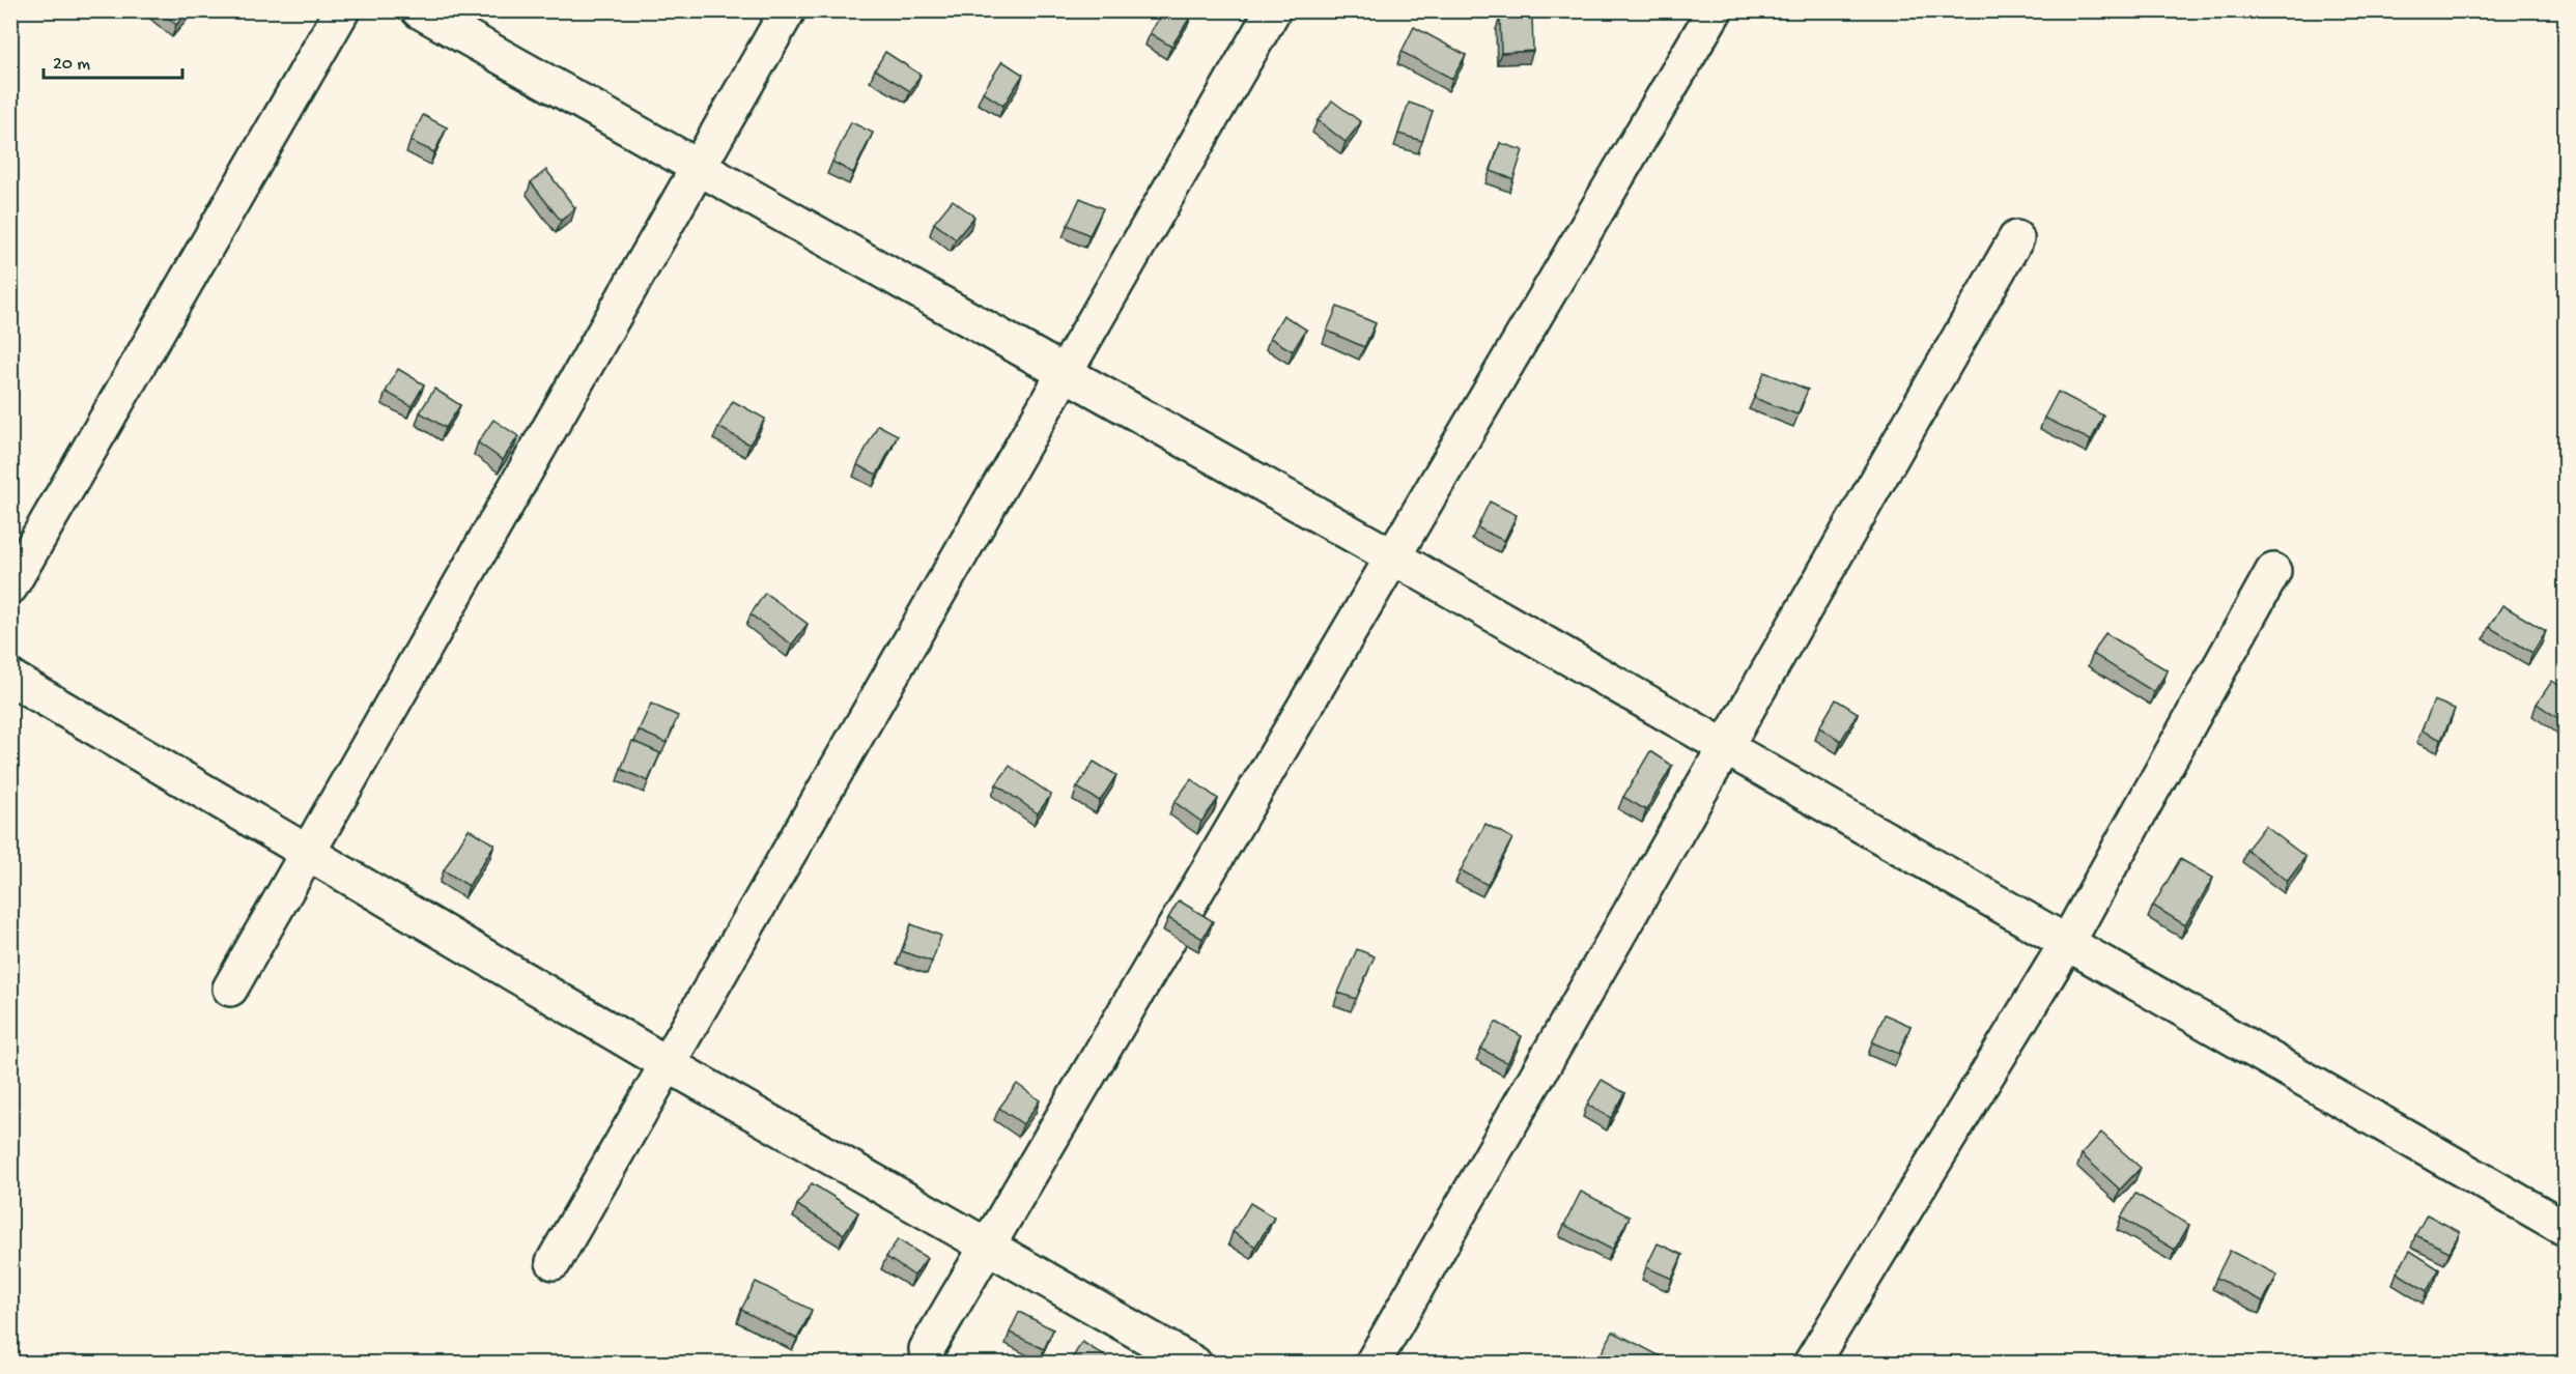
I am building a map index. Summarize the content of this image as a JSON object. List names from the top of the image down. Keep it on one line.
{"scale_bar":"20 m"}
